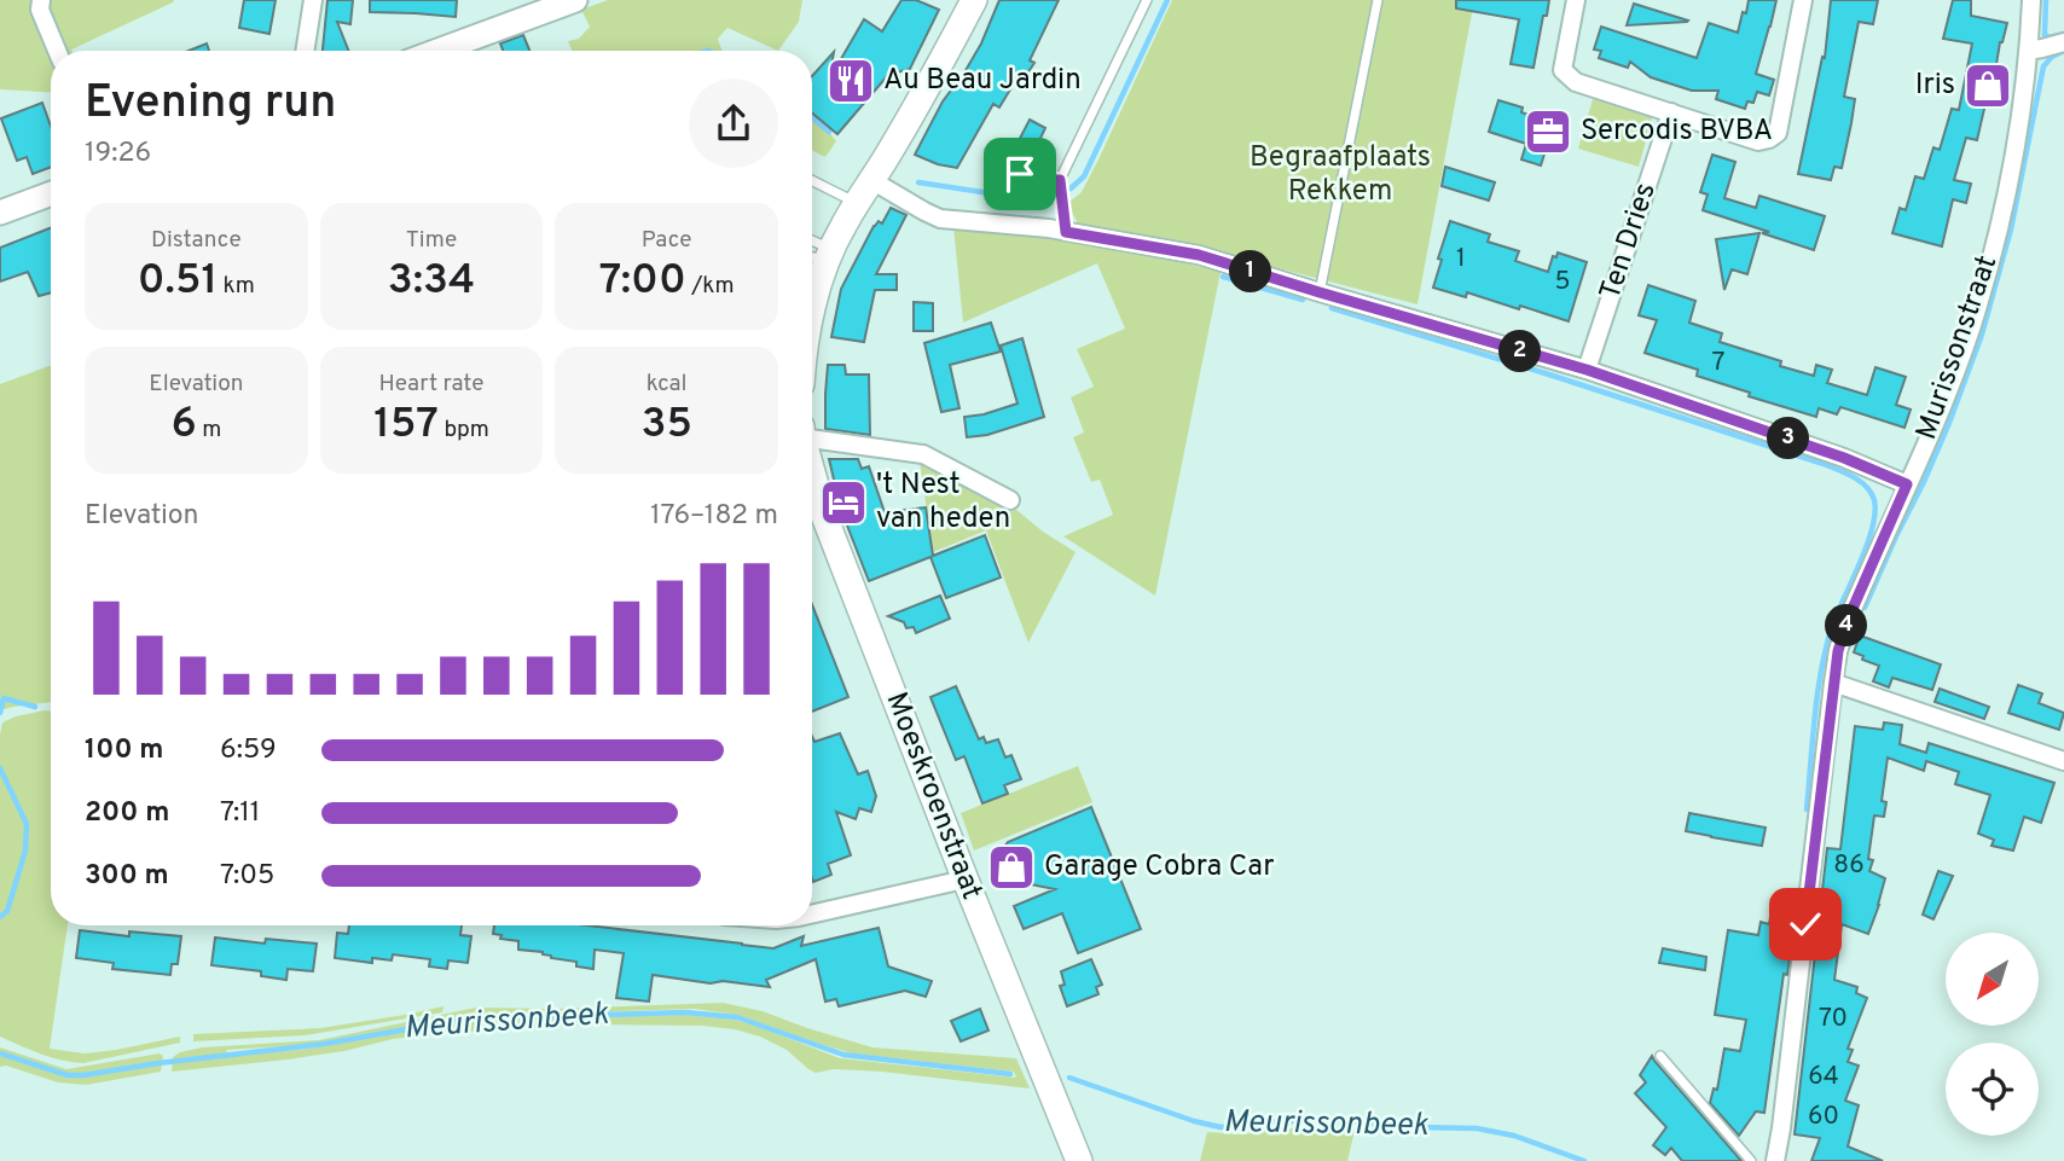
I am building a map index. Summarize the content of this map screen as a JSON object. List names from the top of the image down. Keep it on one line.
{"streets":{"main road":["Moeskroenstraat"],"street":["Ten Dries","Murissonstraat"]},"water":["Meurissonbeek"],"parks":["Begraafplaats Rekkem"],"places":{"restaurant":["Au Beau Jardin"],"shop":["Iris","Garage Cobra Car"],"office":["Sercodis BVBA"],"hotel":["'t Nest van heden"]},"house_numbers":["1","5","7","86","70","64","60"],"north":"bottom left","page":{"heading":["Evening run","19:26"],"stats":[["Distance","0.51 km"],["Time","3:34"],["Pace","7:00 /km"],["Elevation","6 m"],["Heart rate","157 bpm"],["kcal","35"]],"pins":["1","2","3","4"],"chart":["Elevation","176–182 m"],"list":[{"name":"100 m","note":"6:59"},{"name":"200 m","note":"7:11"},{"name":"300 m","note":"7:05"}]}}
